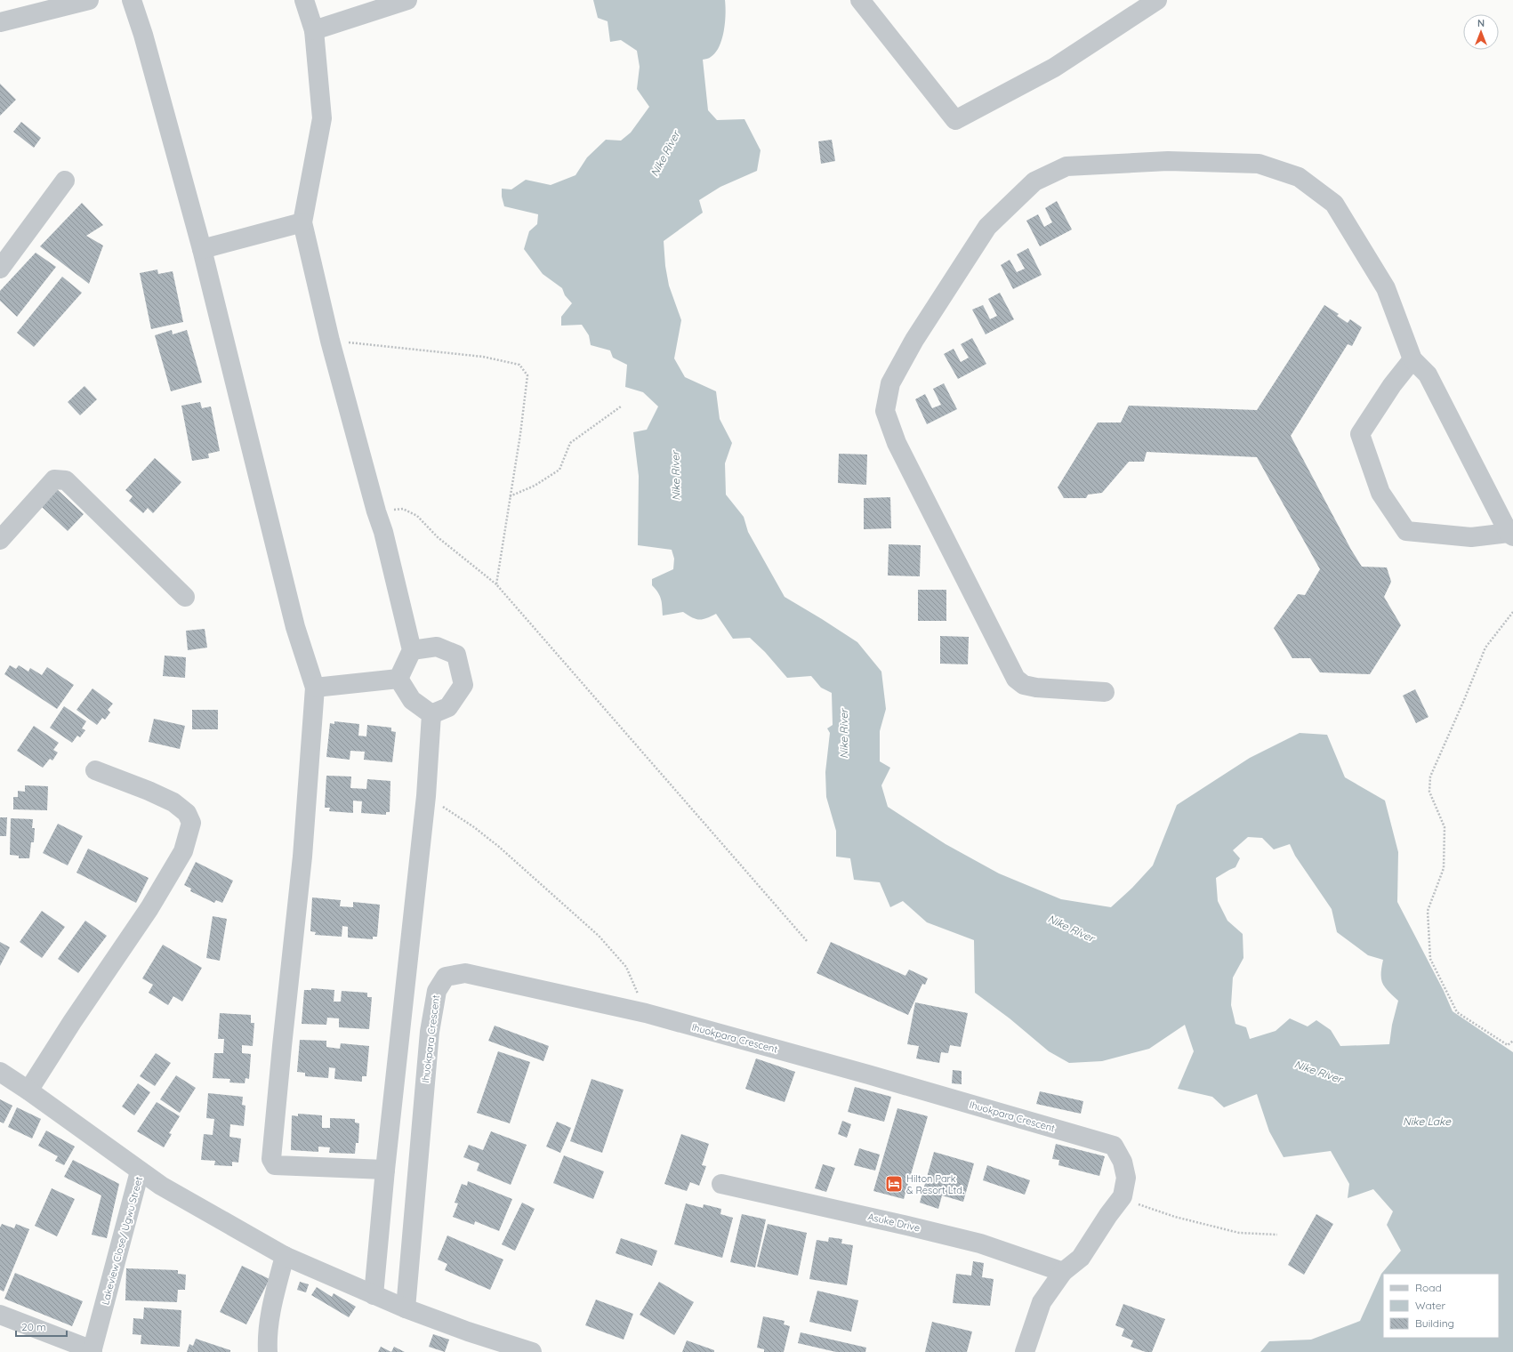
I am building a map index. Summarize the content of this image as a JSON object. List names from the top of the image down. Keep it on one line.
{"streets":{"street":["Ihuokpara Crescent","Asuke Drive","Lakeview Close/ Ugwu Street"]},"crossings":[["Ihuokpara Crescent","Asuke Drive"]],"water":["Nike River","Nike Lake"],"places":{"hotel":["Hilton Park & Resort Ltd."]},"legend":["Road","Water","Building"],"scale_bar":"20 m","north":"top"}
